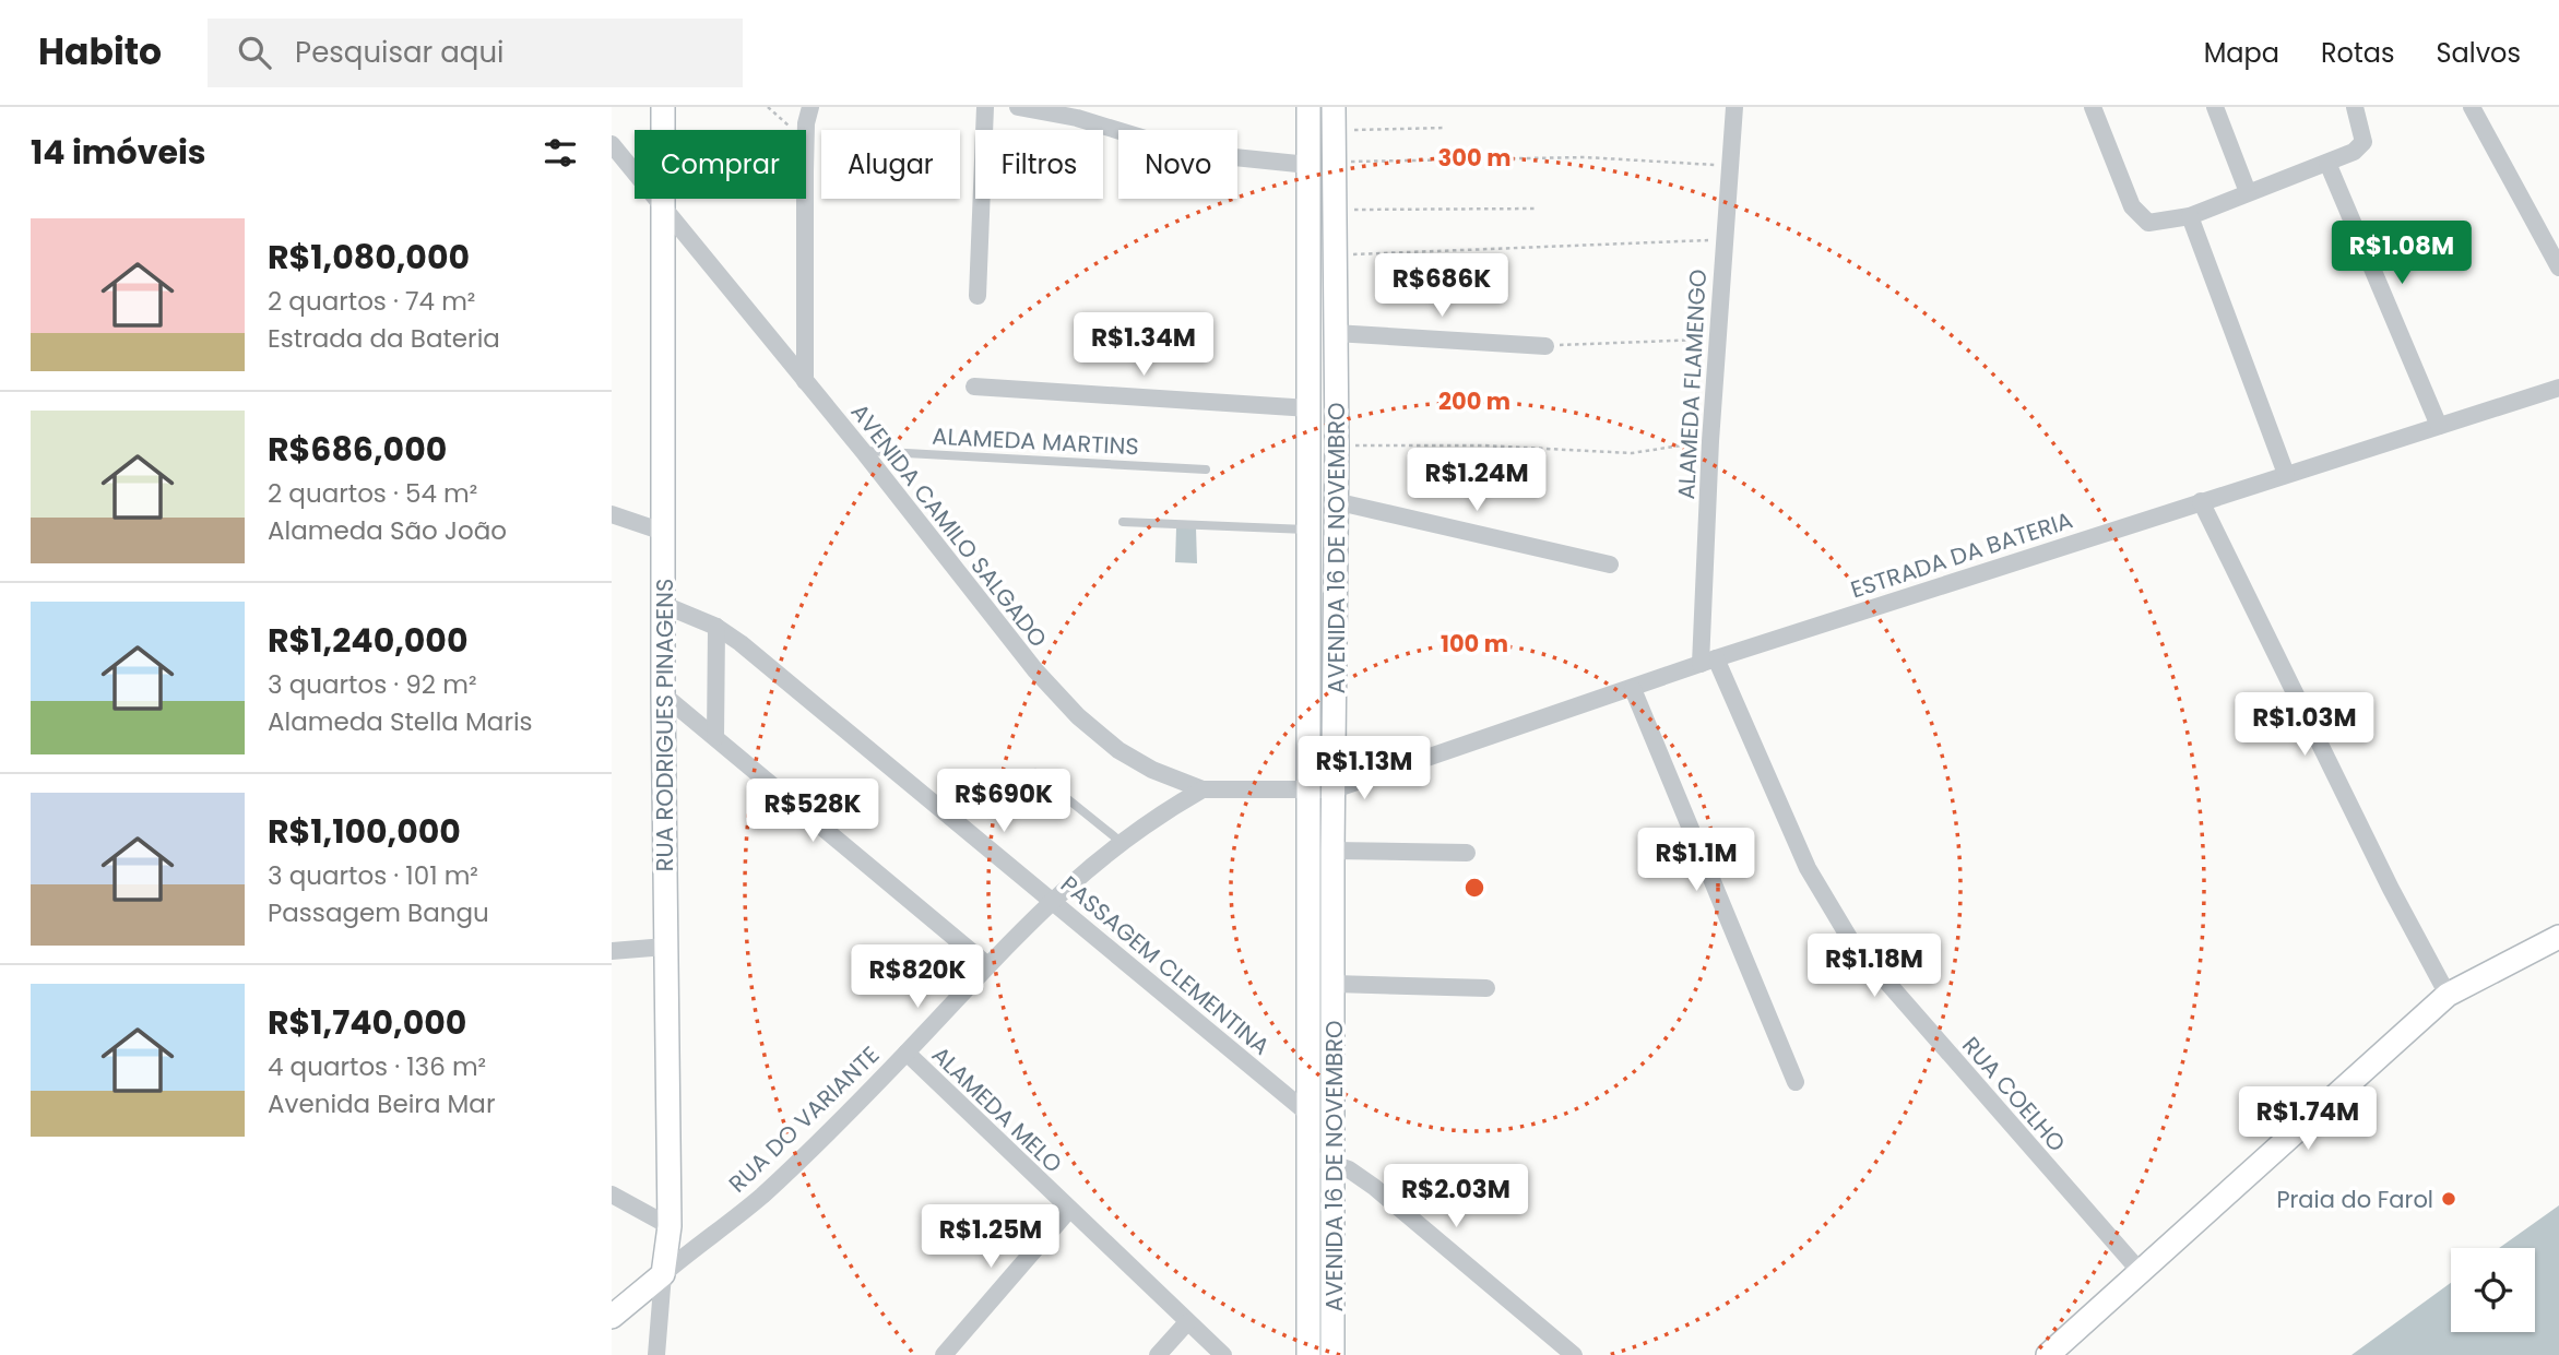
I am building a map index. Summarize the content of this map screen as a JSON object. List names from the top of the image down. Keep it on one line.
{"streets":{"main road":["AVENIDA 16 DE NOVEMBRO","RUA RODRIGUES PINAGENS"],"street":["ALAMEDA FLAMENGO","AVENIDA CAMILO SALGADO","ESTRADA DA BATERIA","PASSAGEM CLEMENTINA","RUA COELHO","ALAMEDA MELO","RUA DO VARIANTE"],"lane":["ALAMEDA MARTINS"]},"crossings":[["ALAMEDA FLAMENGO","ESTRADA DA BATERIA"],["ALAMEDA FLAMENGO","RUA COELHO"],["ALAMEDA MARTINS","AVENIDA CAMILO SALGADO"],["AVENIDA CAMILO SALGADO","AVENIDA 16 DE NOVEMBRO"],["AVENIDA CAMILO SALGADO","ESTRADA DA BATERIA"],["AVENIDA CAMILO SALGADO","RUA RODRIGUES PINAGENS"],["AVENIDA CAMILO SALGADO","RUA DO VARIANTE"],["AVENIDA 16 DE NOVEMBRO","ESTRADA DA BATERIA"],["AVENIDA 16 DE NOVEMBRO","PASSAGEM CLEMENTINA"],["ESTRADA DA BATERIA","RUA COELHO"],["RUA RODRIGUES PINAGENS","PASSAGEM CLEMENTINA"],["RUA RODRIGUES PINAGENS","RUA DO VARIANTE"],["PASSAGEM CLEMENTINA","RUA DO VARIANTE"],["ALAMEDA MELO","RUA DO VARIANTE"]],"places":["Praia do Farol"],"page":{"header":"Habito","search":"Pesquisar aqui","nav":["Mapa","Rotas","Salvos"],"heading":"14 imóveis","chip":["Comprar","Alugar","Filtros","Novo"],"list":[{"name":"R$1,080,000","note":"2 quartos · 74 m² · Estrada da Bateria"},{"name":"R$686,000","note":"2 quartos · 54 m² · Alameda São João"},{"name":"R$1,240,000","note":"3 quartos · 92 m² · Alameda Stella Maris"},{"name":"R$1,100,000","note":"3 quartos · 101 m² · Passagem Bangu"},{"name":"R$1,740,000","note":"4 quartos · 136 m² · Avenida Beira Mar"}],"price":["R$1.08M","R$686K","R$1.34M","R$1.24M","R$1.03M","R$1.13M","R$690K","R$528K","R$1.1M","R$1.18M","R$820K","R$1.74M","R$2.03M","R$1.25M"]},"rings":["300 m","200 m","100 m"]}
